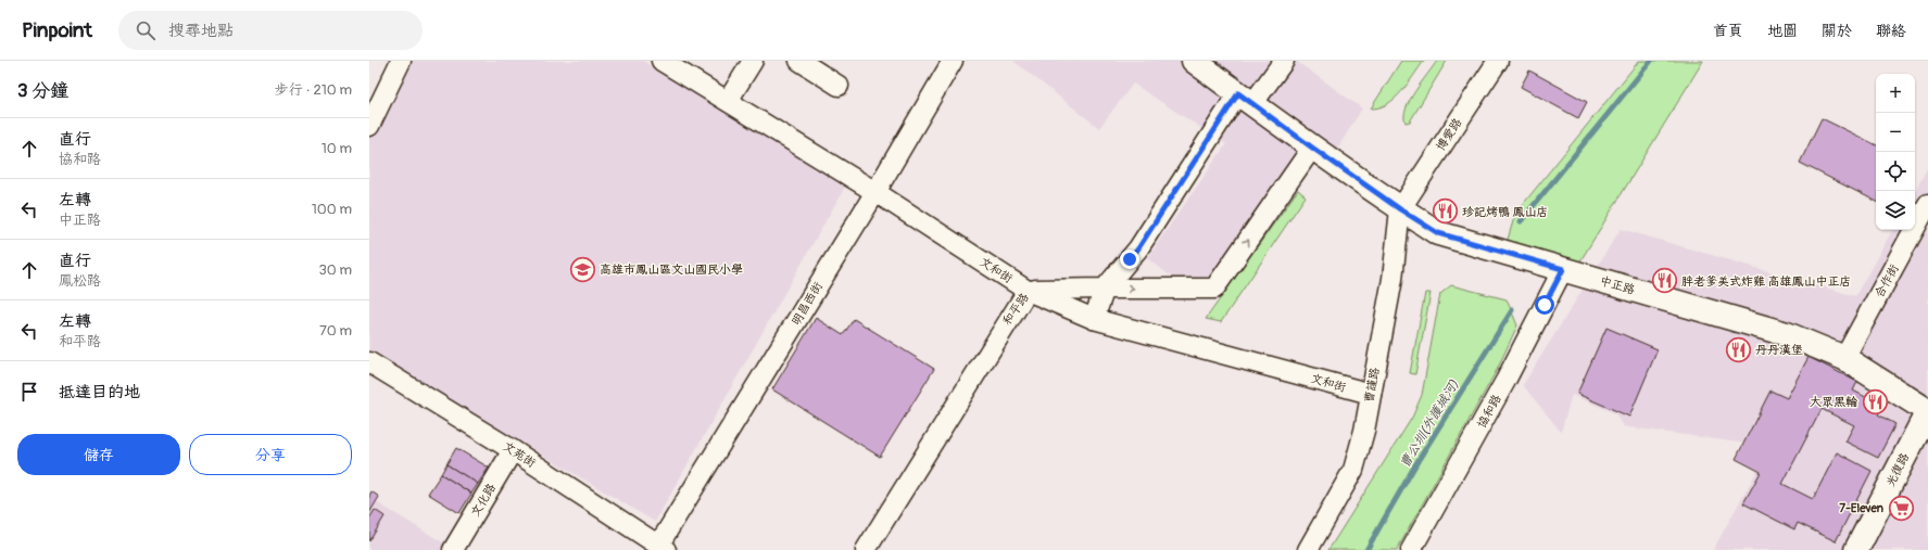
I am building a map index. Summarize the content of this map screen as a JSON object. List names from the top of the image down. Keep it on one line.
{"streets":{"street":["博愛路","文和街","合作街","中正路","明昌西街","和平路","曹謹路","協和路","文苑街","光復路","文化路"]},"crossings":[["博愛路","中正路"],["博愛路","曹謹路"],["文和街","明昌西街"],["文和街","和平路"],["文和街","曹謹路"],["合作街","中正路"],["中正路","和平路"],["中正路","曹謹路"],["中正路","協和路"],["中正路","光復路"],["明昌西街","文苑街"],["文苑街","文化路"]],"water":["曹公圳(外護城河)"],"places":{"restaurant":["珍記烤鴨 鳳山店","胖老爹美式炸雞 高雄鳳山中正店","丹丹漢堡","大眾黑輪"],"school or university":["高雄市鳳山區文山國民小學"],"supermarket":["7-Eleven"]},"page":{"header":"Pinpoint","search":"搜尋地點","nav":["首頁","地圖","關於","聯絡"],"heading":["3 分鐘","步行 · 210 m"],"map_buttons":["+","−"],"list":[["直行","協和路","10 m"],["左轉","中正路","100 m"],["直行","鳳松路","30 m"],["左轉","和平路","70 m"],"抵達目的地"],"buttons":["儲存","分享"]}}
